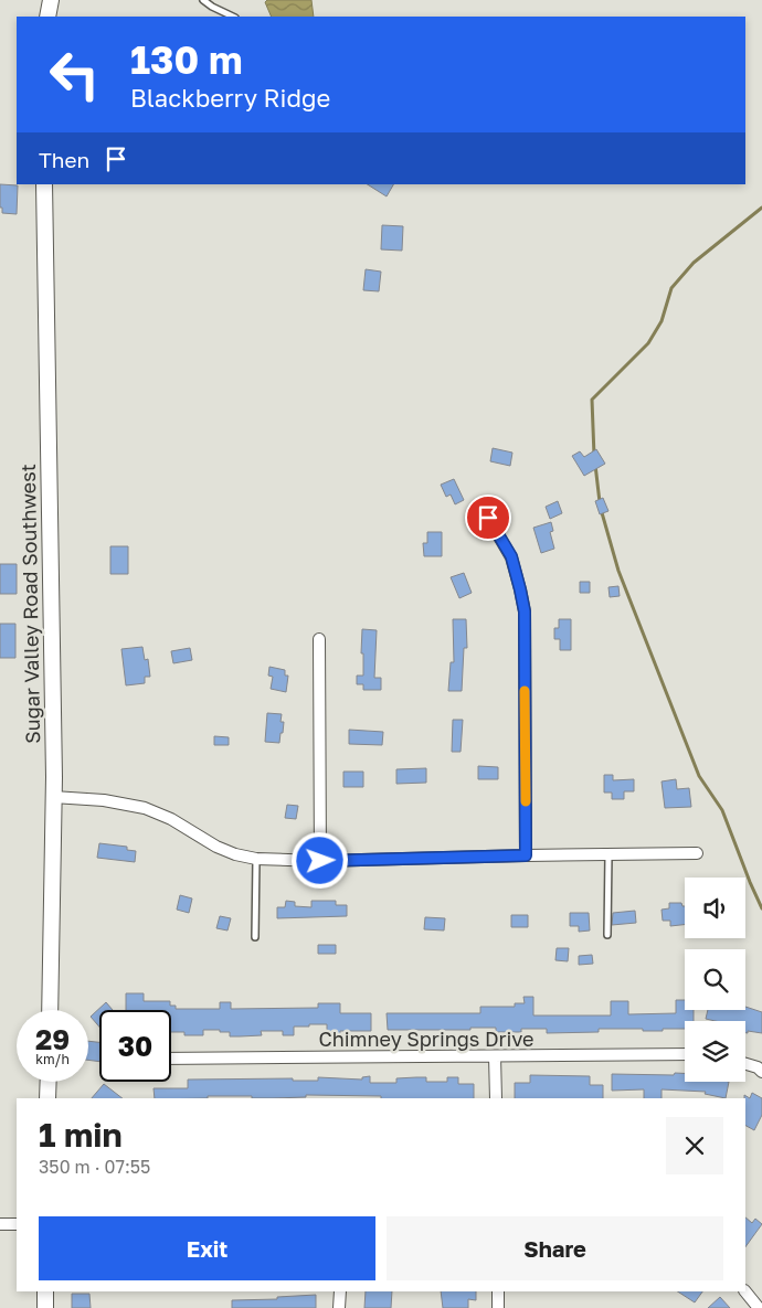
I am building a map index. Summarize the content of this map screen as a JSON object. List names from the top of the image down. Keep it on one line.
{"streets":{"street":["Sugar Valley Road Southwest","Chimney Springs Drive"]},"page":{"turn":["130 m","Blackberry Ridge"],"then":"Then","speed":"29 km/h","limit":"30","heading":["1 min","350 m · 07:55"],"buttons":["Exit","Share"]}}
